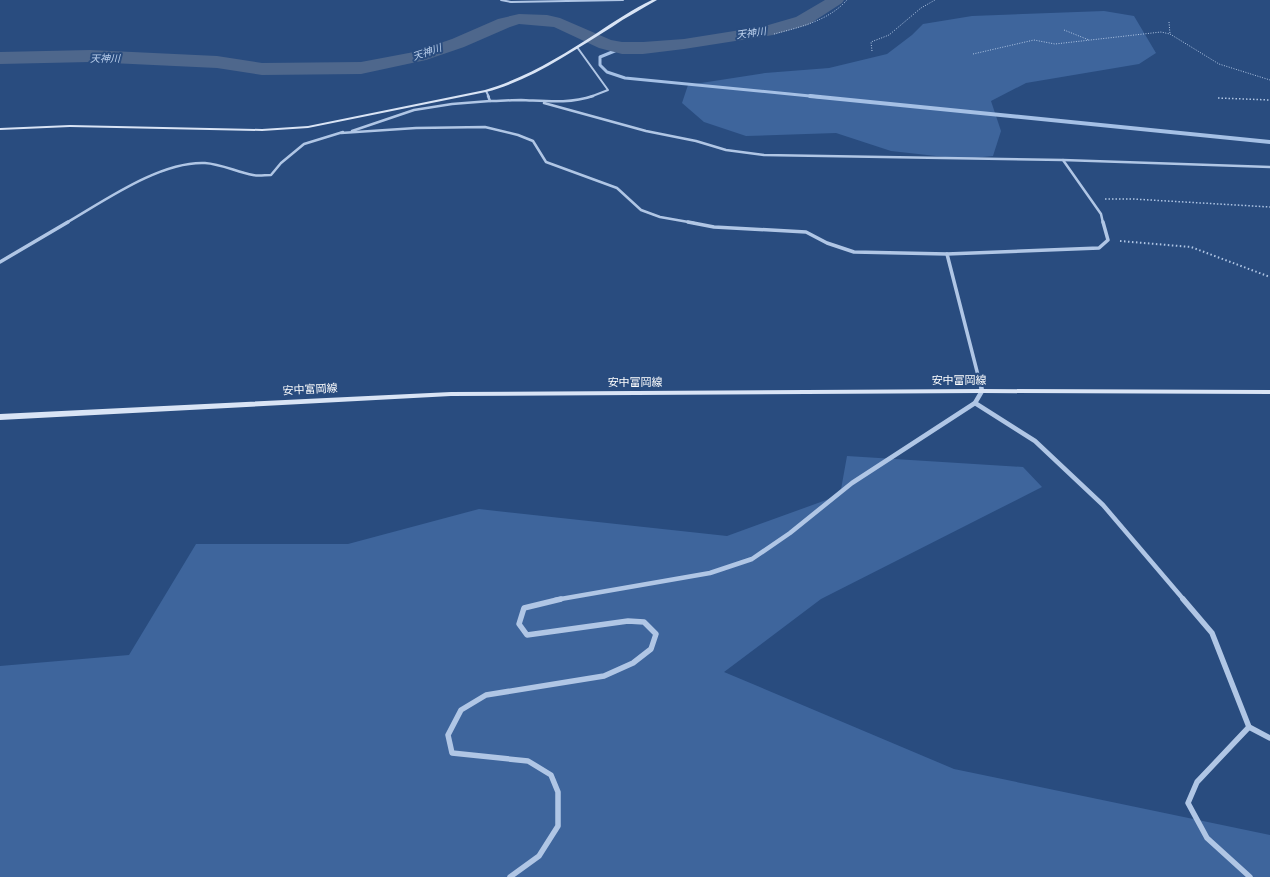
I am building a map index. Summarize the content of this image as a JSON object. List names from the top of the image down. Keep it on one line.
{"streets":{"street":["安中富岡線"]},"water":["天神川"]}
